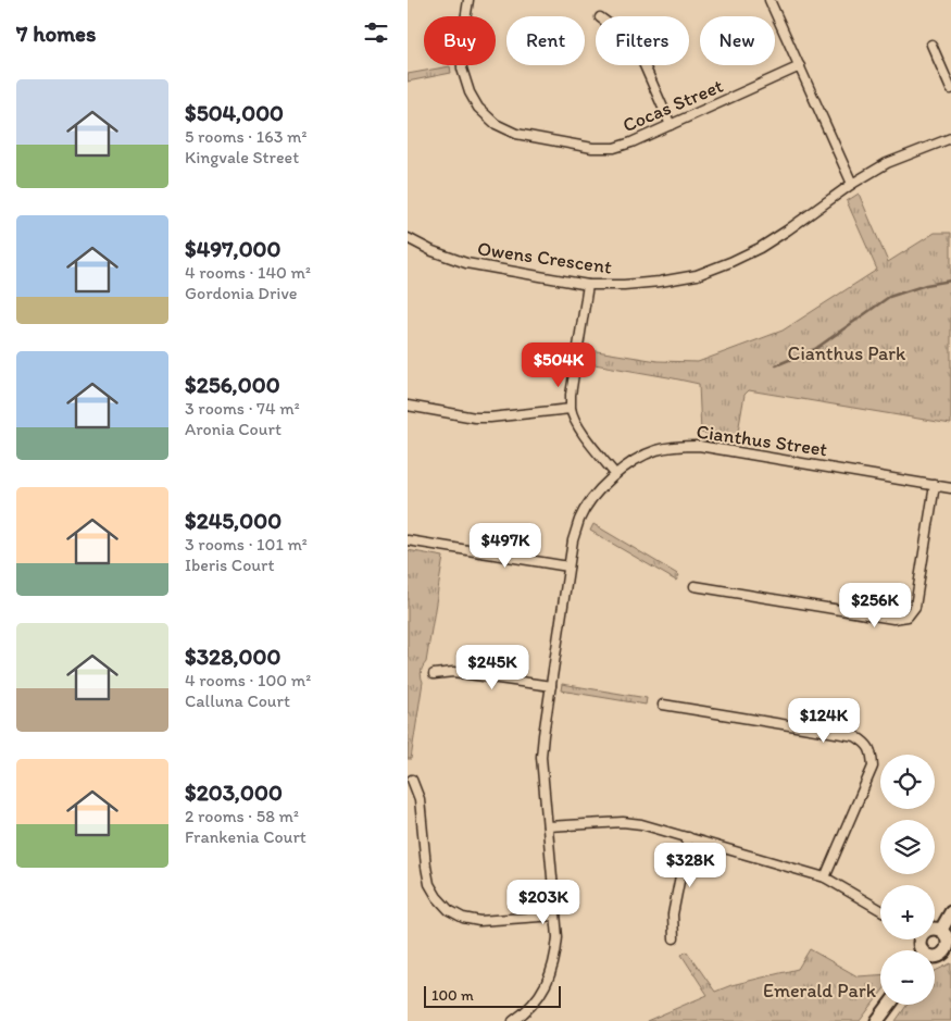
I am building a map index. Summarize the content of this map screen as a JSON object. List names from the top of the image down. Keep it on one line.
{"streets":{"street":["Cocas Street","Owens Crescent","Cianthus Street"]},"parks":["Cianthus Park","Emerald Park"],"scale_bar":"100 m","page":{"heading":"7 homes","chip":["Buy","Rent","Filters","New"],"list":[{"name":"$504,000","note":"5 rooms · 163 m² · Kingvale Street"},{"name":"$497,000","note":"4 rooms · 140 m² · Gordonia Drive"},{"name":"$256,000","note":"3 rooms · 74 m² · Aronia Court"},{"name":"$245,000","note":"3 rooms · 101 m² · Iberis Court"},{"name":"$328,000","note":"4 rooms · 100 m² · Calluna Court"},{"name":"$203,000","note":"2 rooms · 58 m² · Frankenia Court"}],"price":["$504K","$497K","$256K","$245K","$124K","$328K","$203K"],"map_buttons":["+","−"],"scale":"100 m"}}
